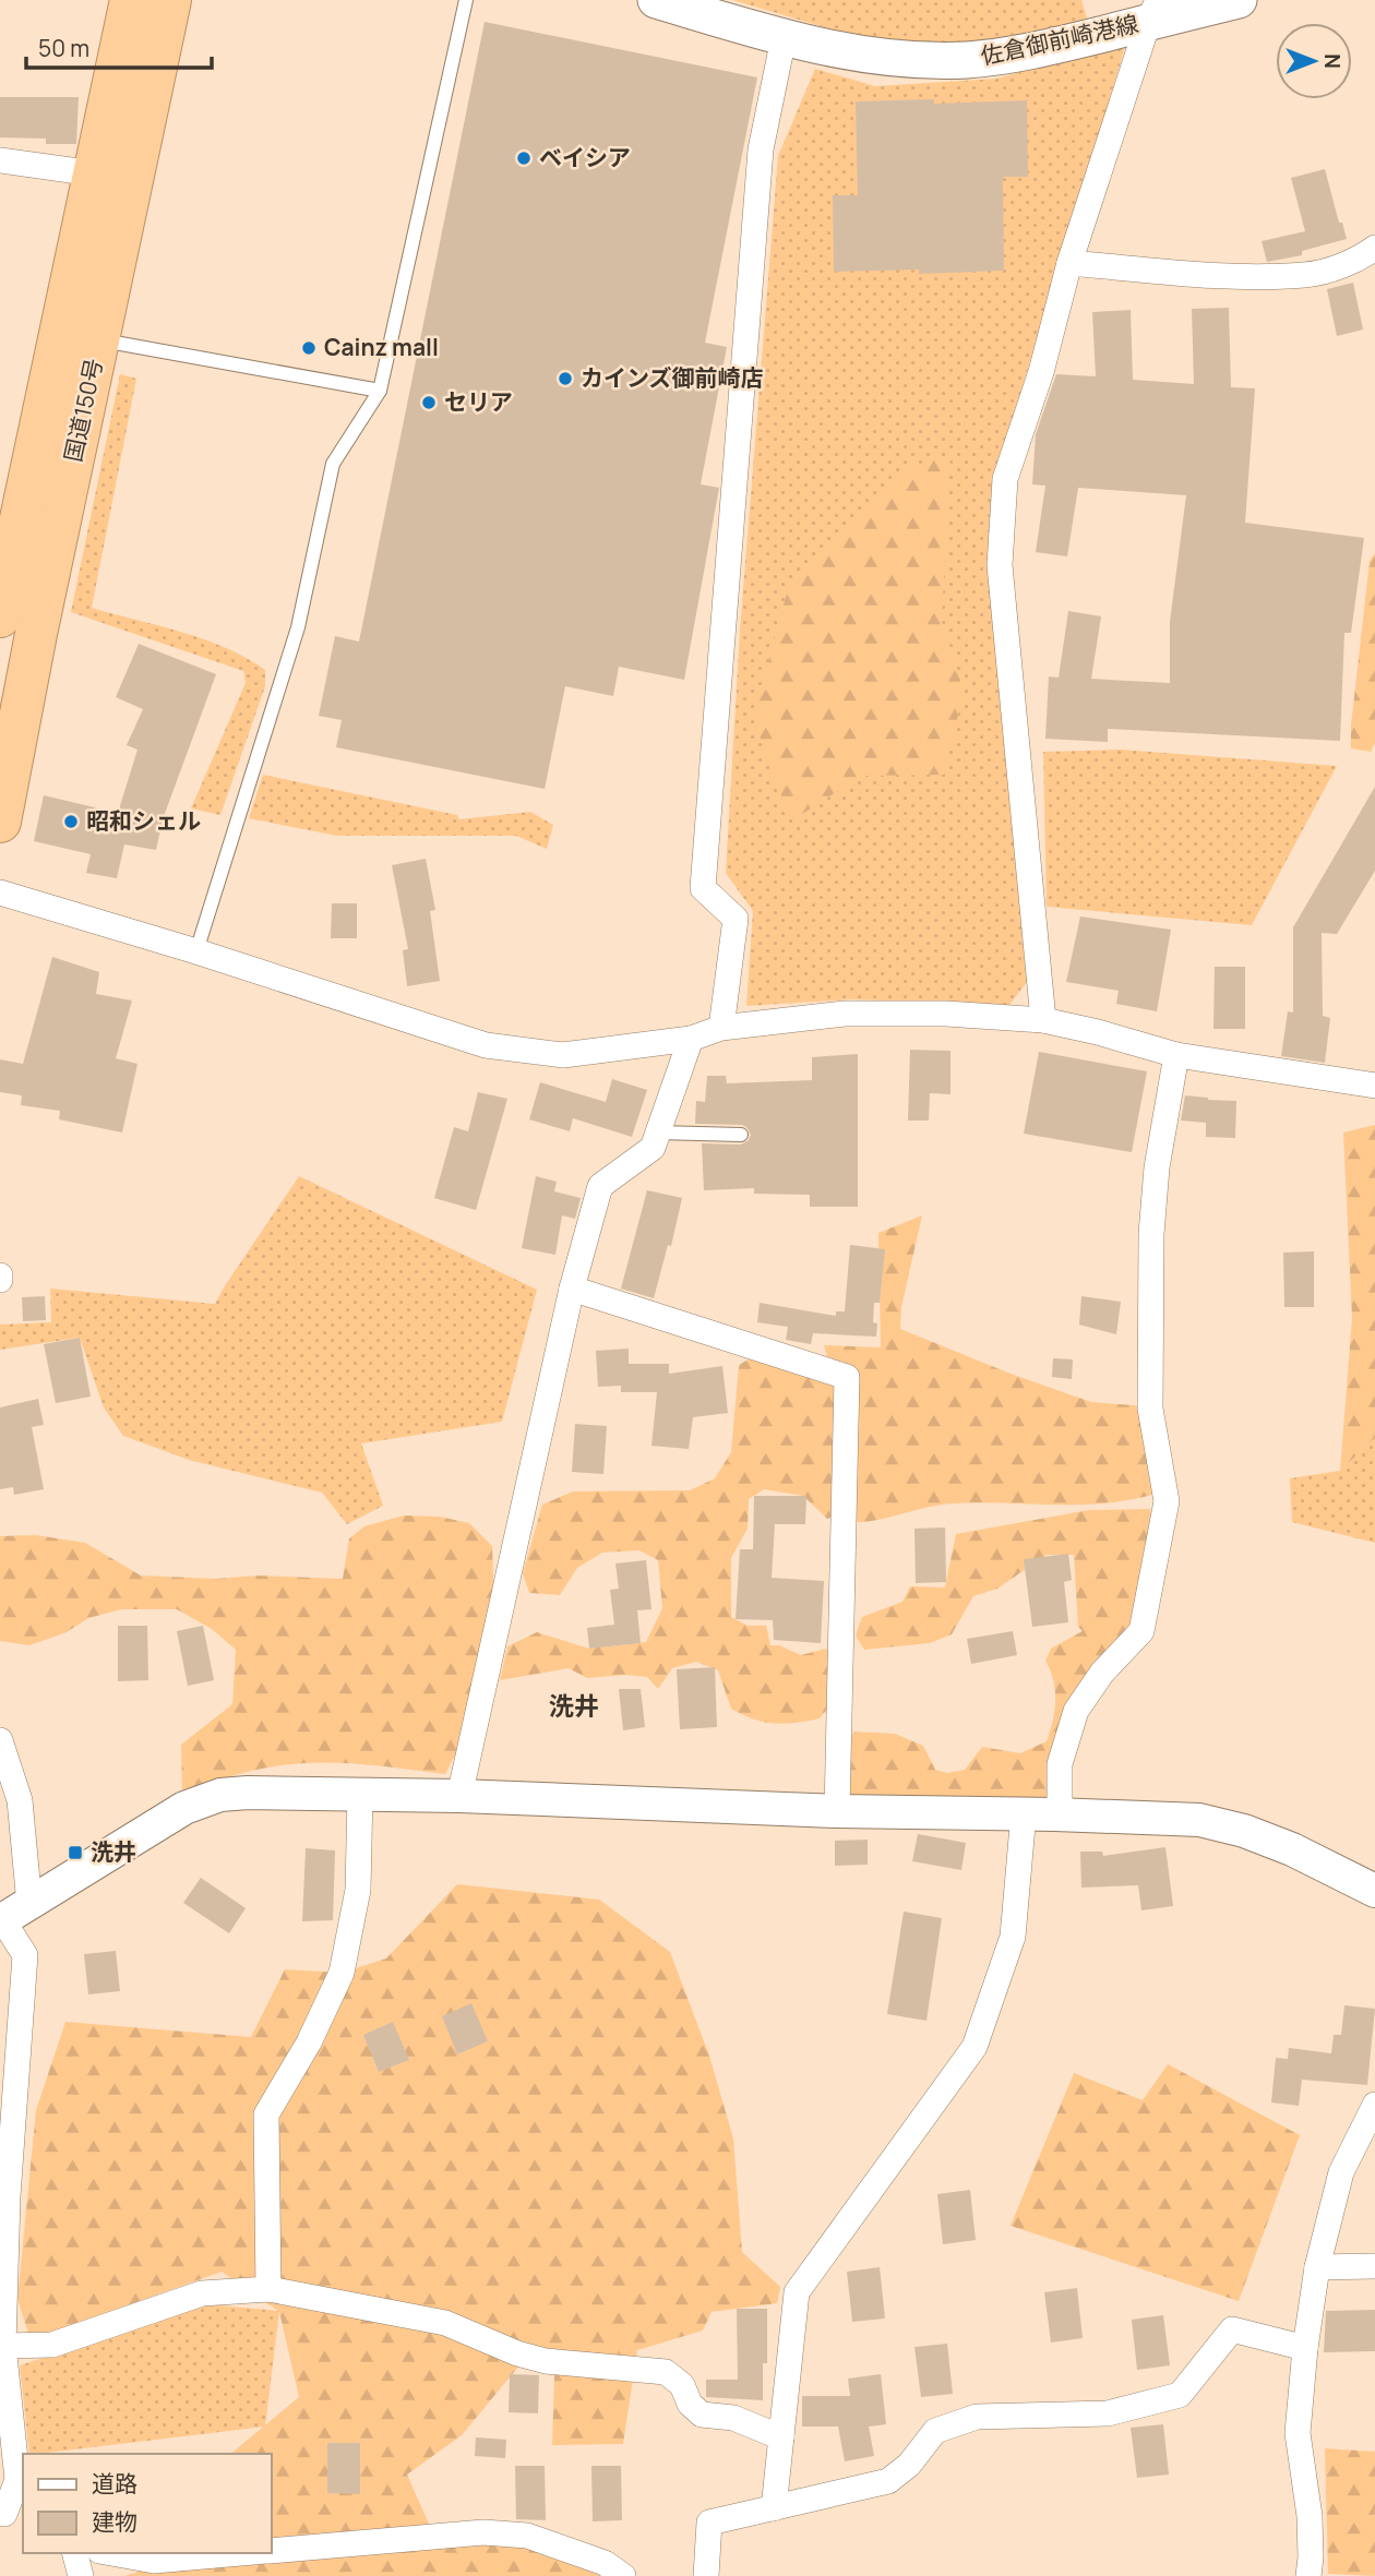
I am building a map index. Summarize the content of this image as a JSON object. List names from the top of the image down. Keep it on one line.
{"streets":{"highway":["国道150号"],"main road":["佐倉御前崎港線"]},"districts":["洗井"],"places":{"other":["ベイシア","Cainz mall","カインズ御前崎店","セリア","昭和シェル"],"transit":["洗井"]},"legend":["道路","建物"],"scale_bar":"50 m","north":"right"}
